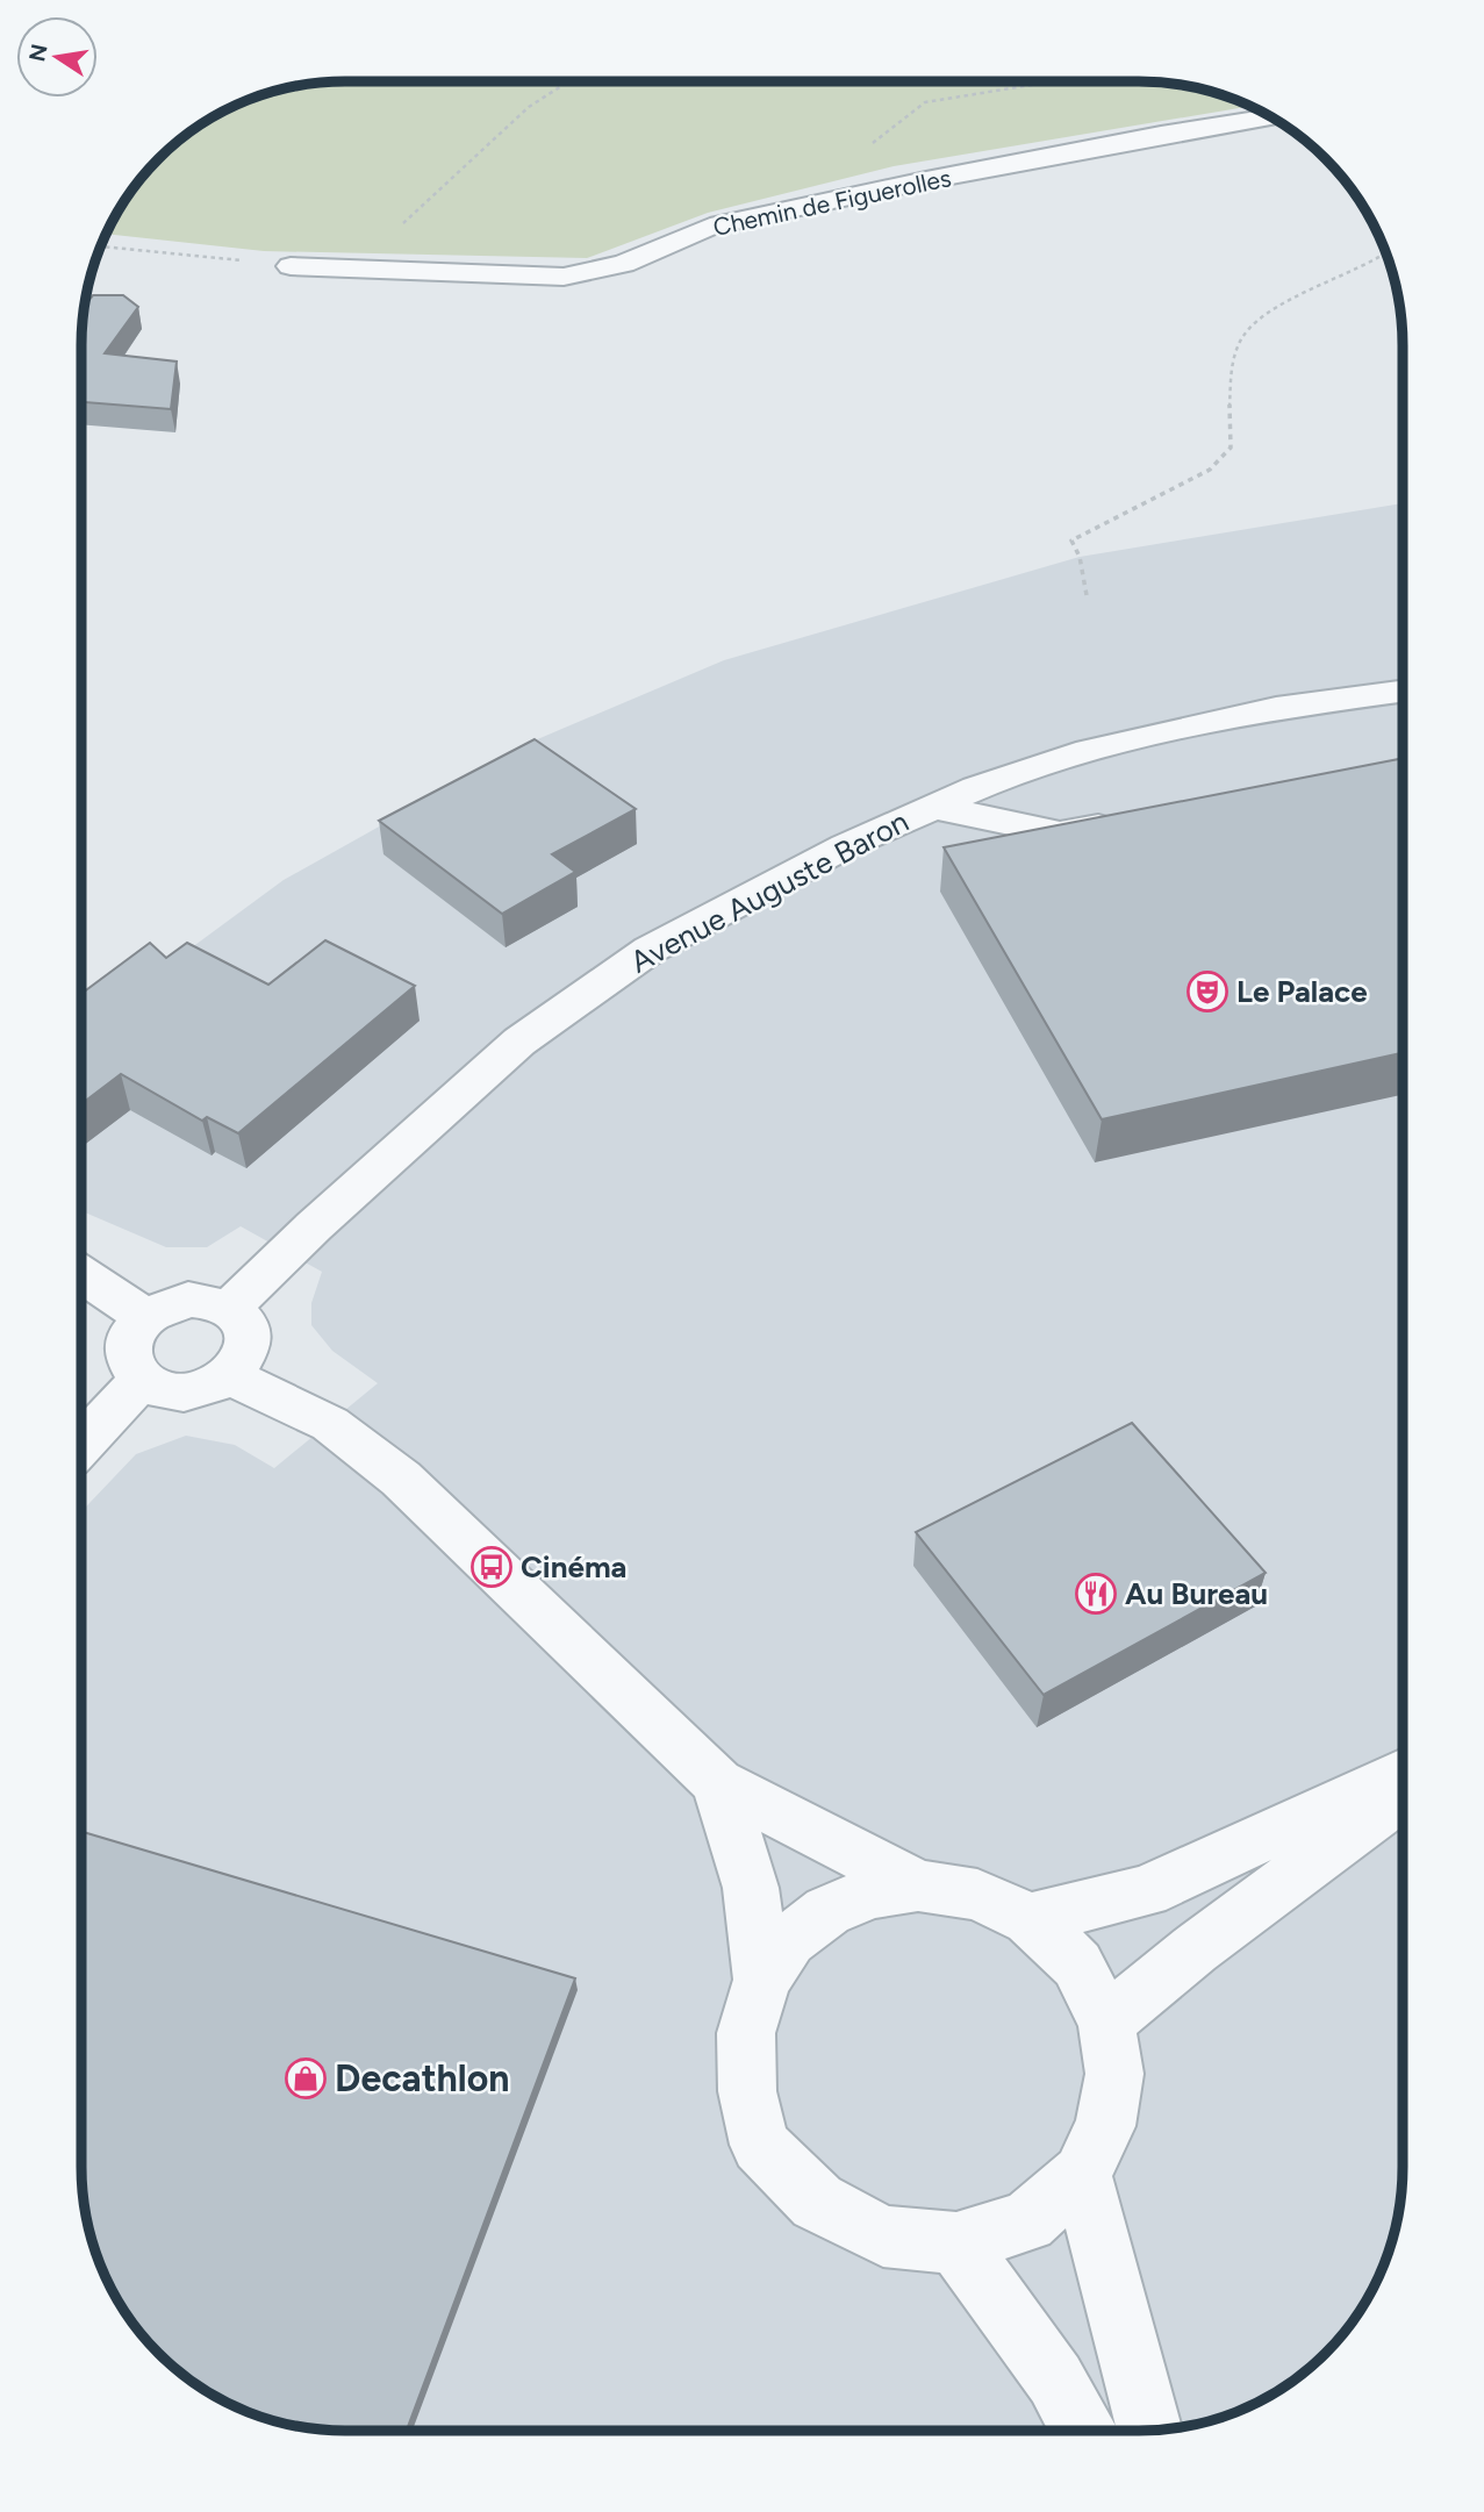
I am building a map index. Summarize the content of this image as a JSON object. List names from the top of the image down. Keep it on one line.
{"streets":{"street":["Chemin de Figuerolles","Avenue Auguste Baron"]},"places":{"theatre":["Le Palace"],"bus stop":["Cinéma"],"restaurant":["Au Bureau"],"shop":["Decathlon"]},"north":"left"}
